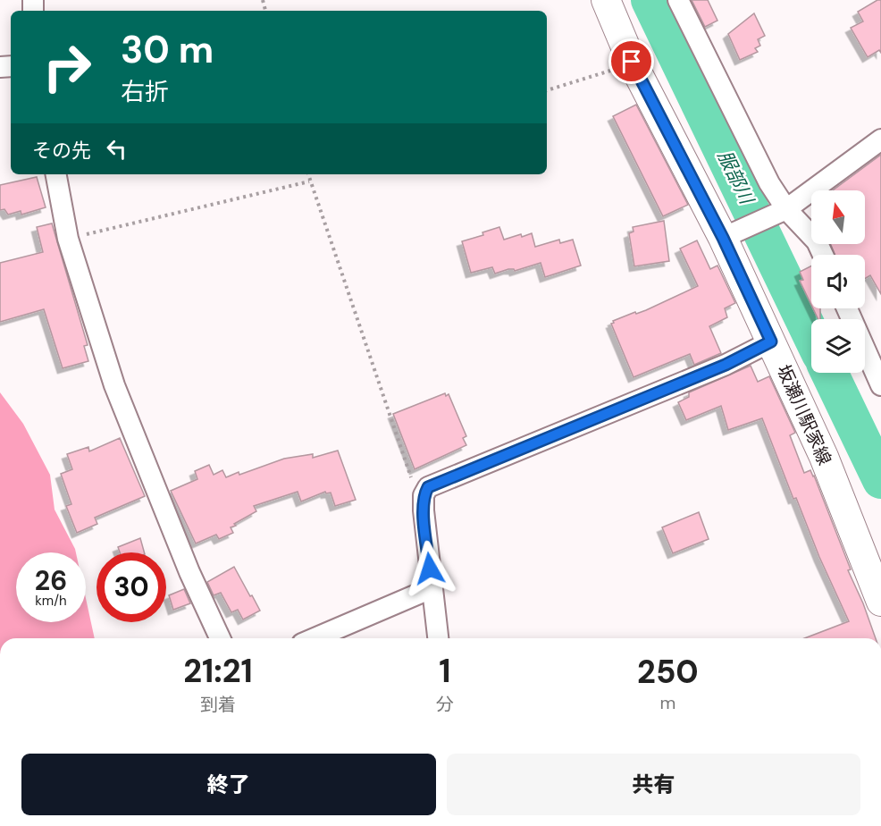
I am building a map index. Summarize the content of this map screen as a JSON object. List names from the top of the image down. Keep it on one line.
{"streets":{"main road":["坂瀬川駅家線"]},"water":["服部川"],"north":"top","page":{"turn":["30 m","右折"],"then":"その先","speed":"26 km/h","limit":"30","eta":["21:21","到着","1","分","250","m"],"buttons":["終了","共有"]}}
